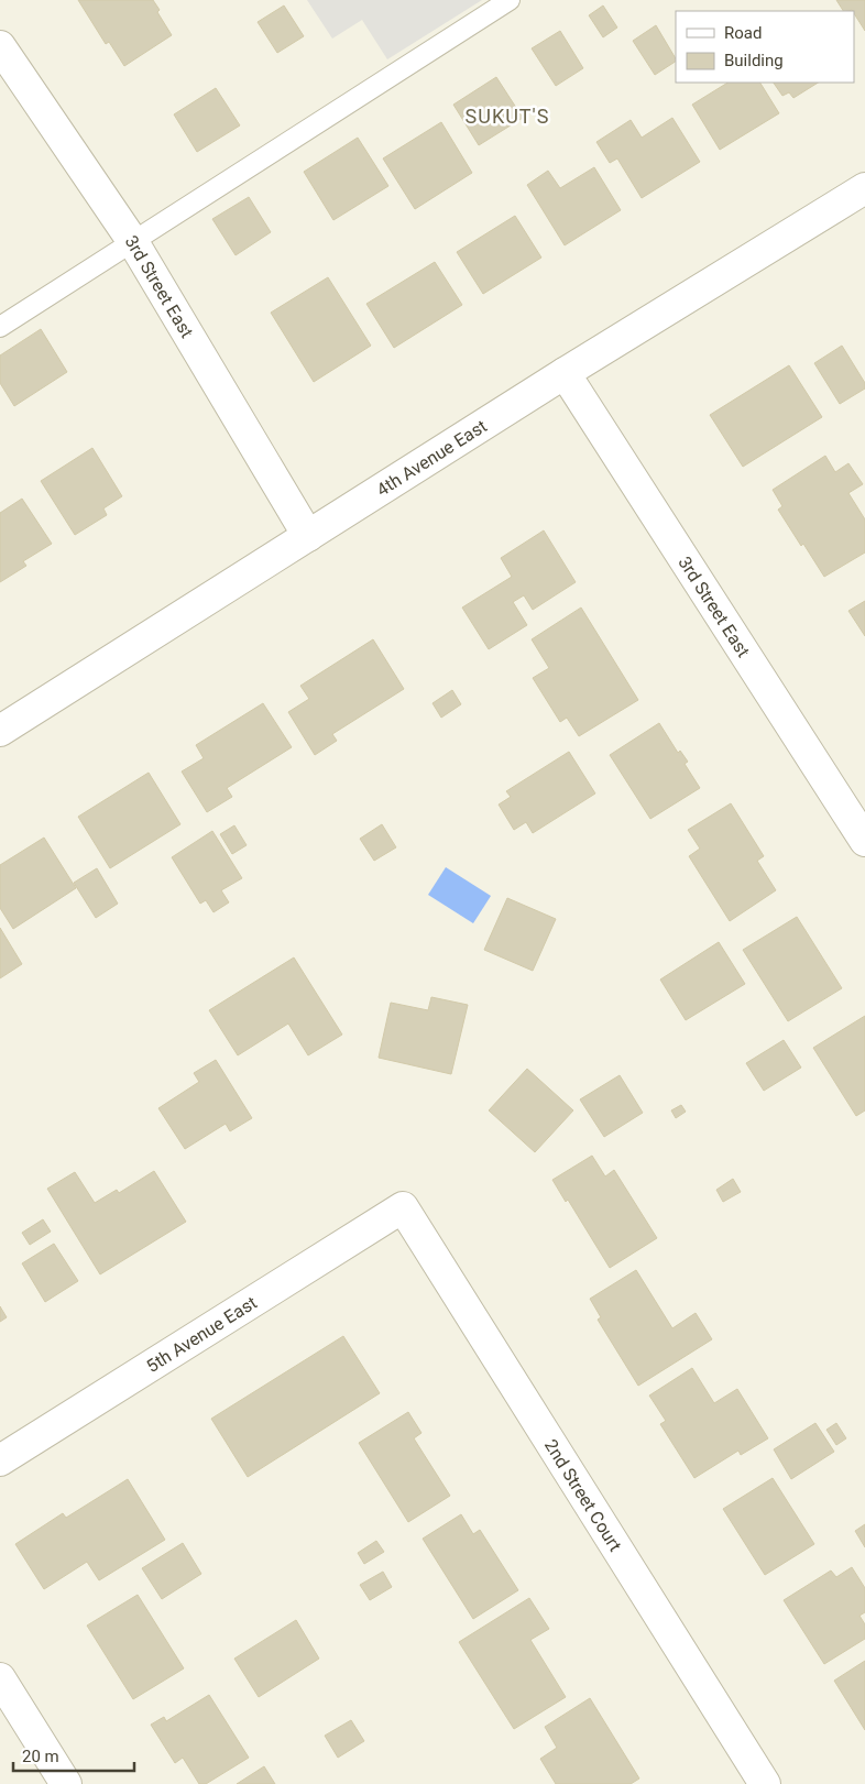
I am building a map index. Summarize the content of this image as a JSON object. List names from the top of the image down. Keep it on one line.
{"streets":{"street":["3rd Street East","4th Avenue East","5th Avenue East","2nd Street Court"]},"crossings":[["3rd Street East","4th Avenue East"],["5th Avenue East","2nd Street Court"]],"districts":["SUKUT'S"],"legend":["Road","Building"],"scale_bar":"20 m"}
